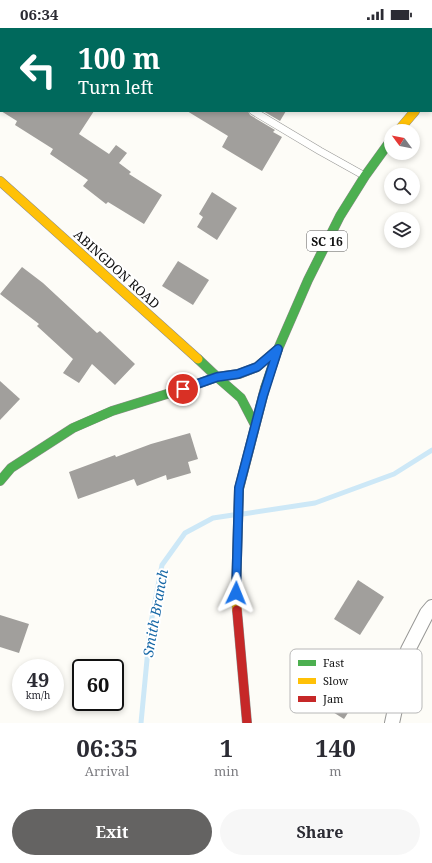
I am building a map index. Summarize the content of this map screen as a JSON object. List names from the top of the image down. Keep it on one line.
{"streets":{"main road":["SC 16","ABINGDON ROAD"]},"crossings":[["SC 16","ABINGDON ROAD"]],"water":["Smith Branch"],"legend":["Fast","Slow","Jam"],"north":"top left","page":{"status":"06:34","turn":["100 m","Turn left"],"speed":"49 km/h","limit":"60","eta":["06:35","Arrival","1","min","140","m"],"buttons":["Exit","Share"]}}
